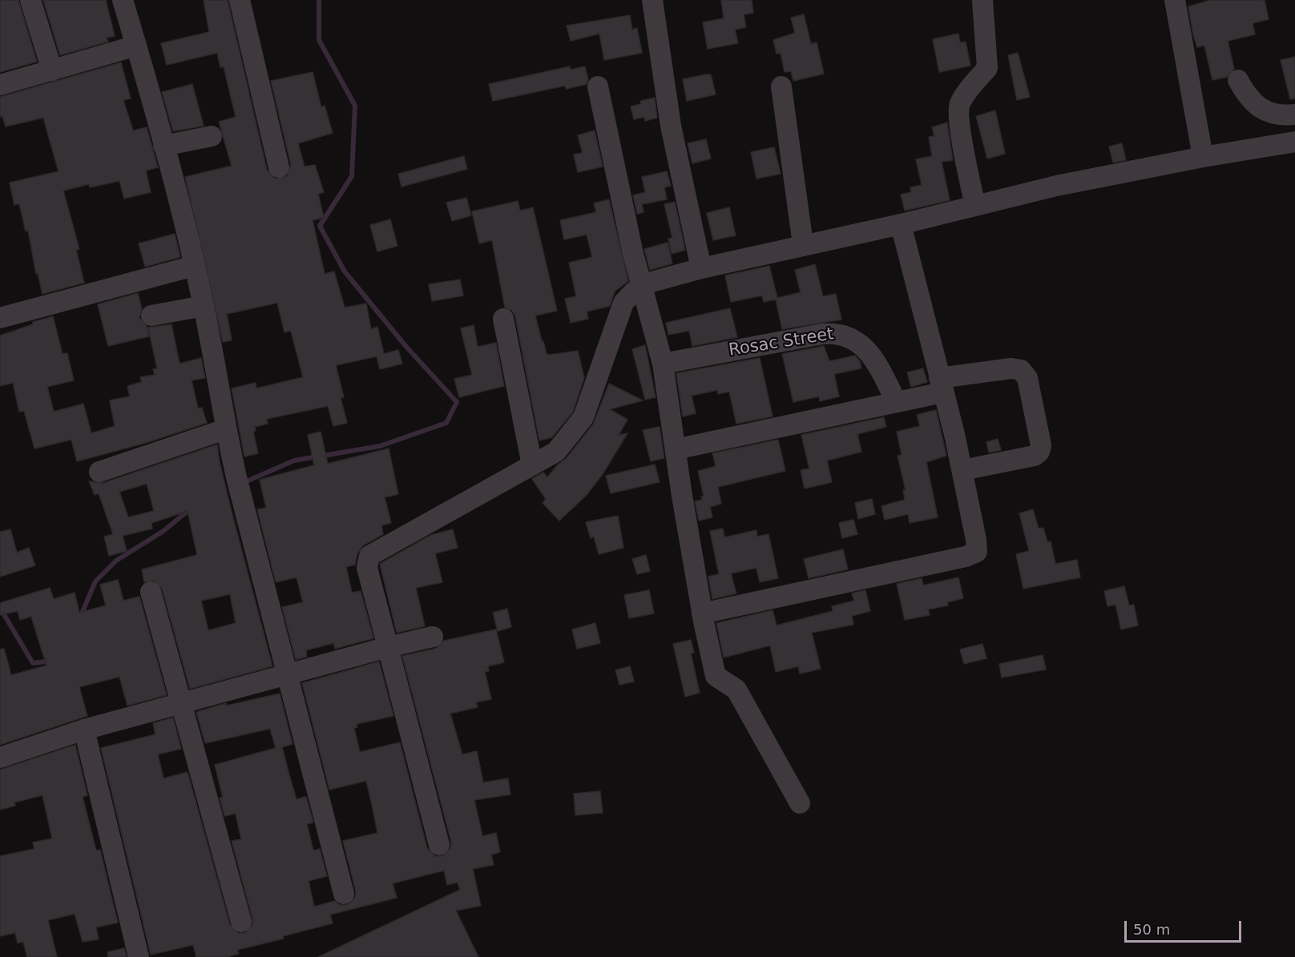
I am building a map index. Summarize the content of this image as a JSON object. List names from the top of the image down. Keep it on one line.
{"streets":{"street":["Rosac Street"]},"scale_bar":"50 m"}
